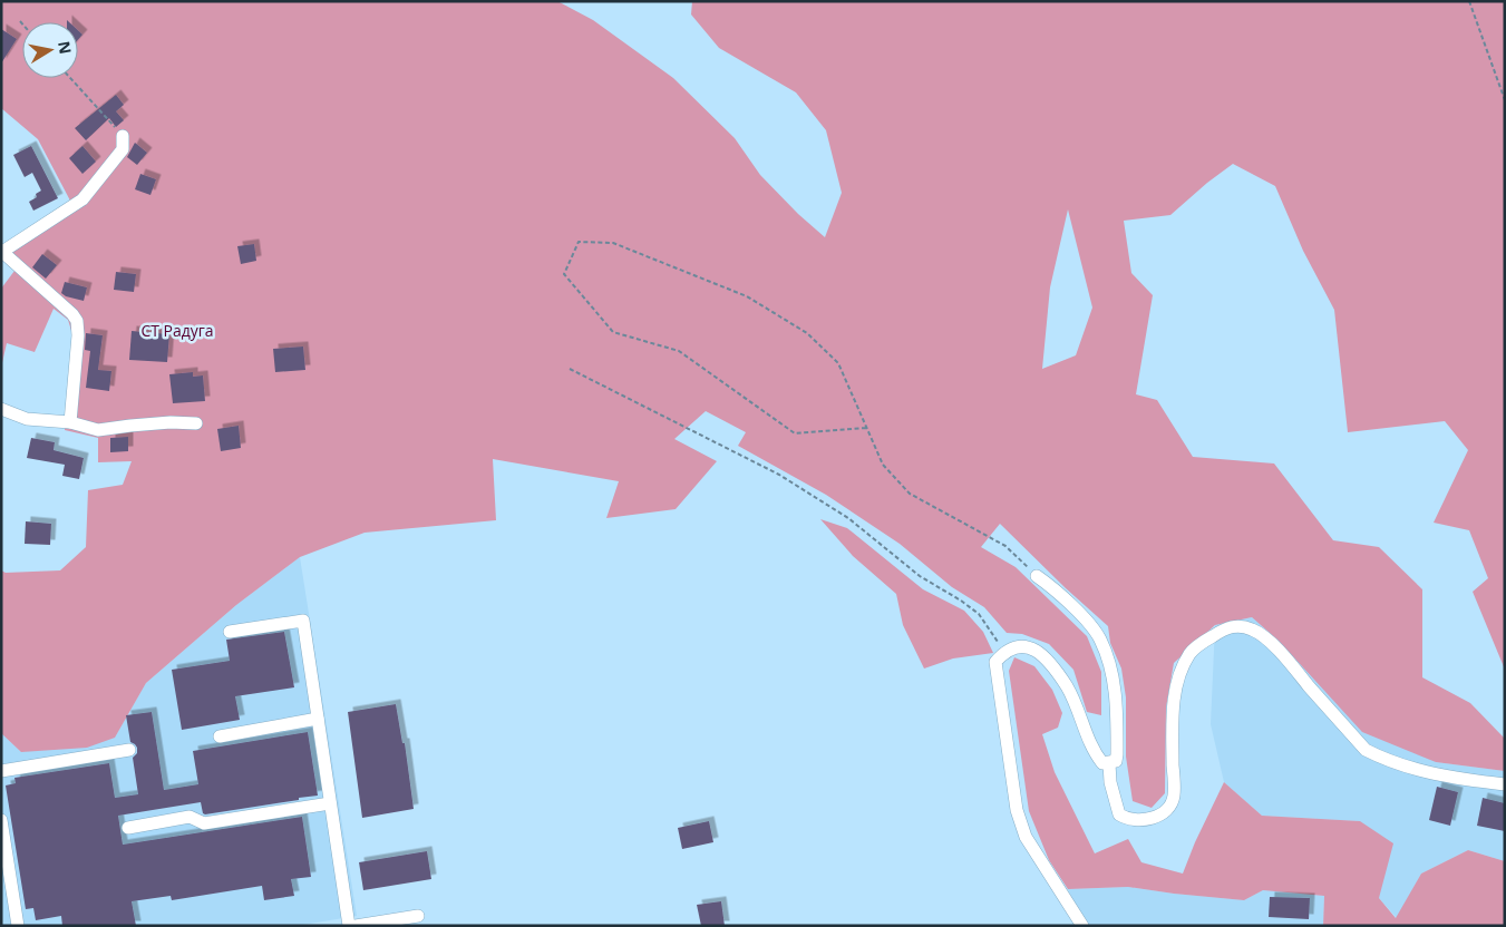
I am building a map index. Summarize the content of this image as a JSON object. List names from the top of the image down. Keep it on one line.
{"parks":["СТ Радуга"],"north":"right"}
